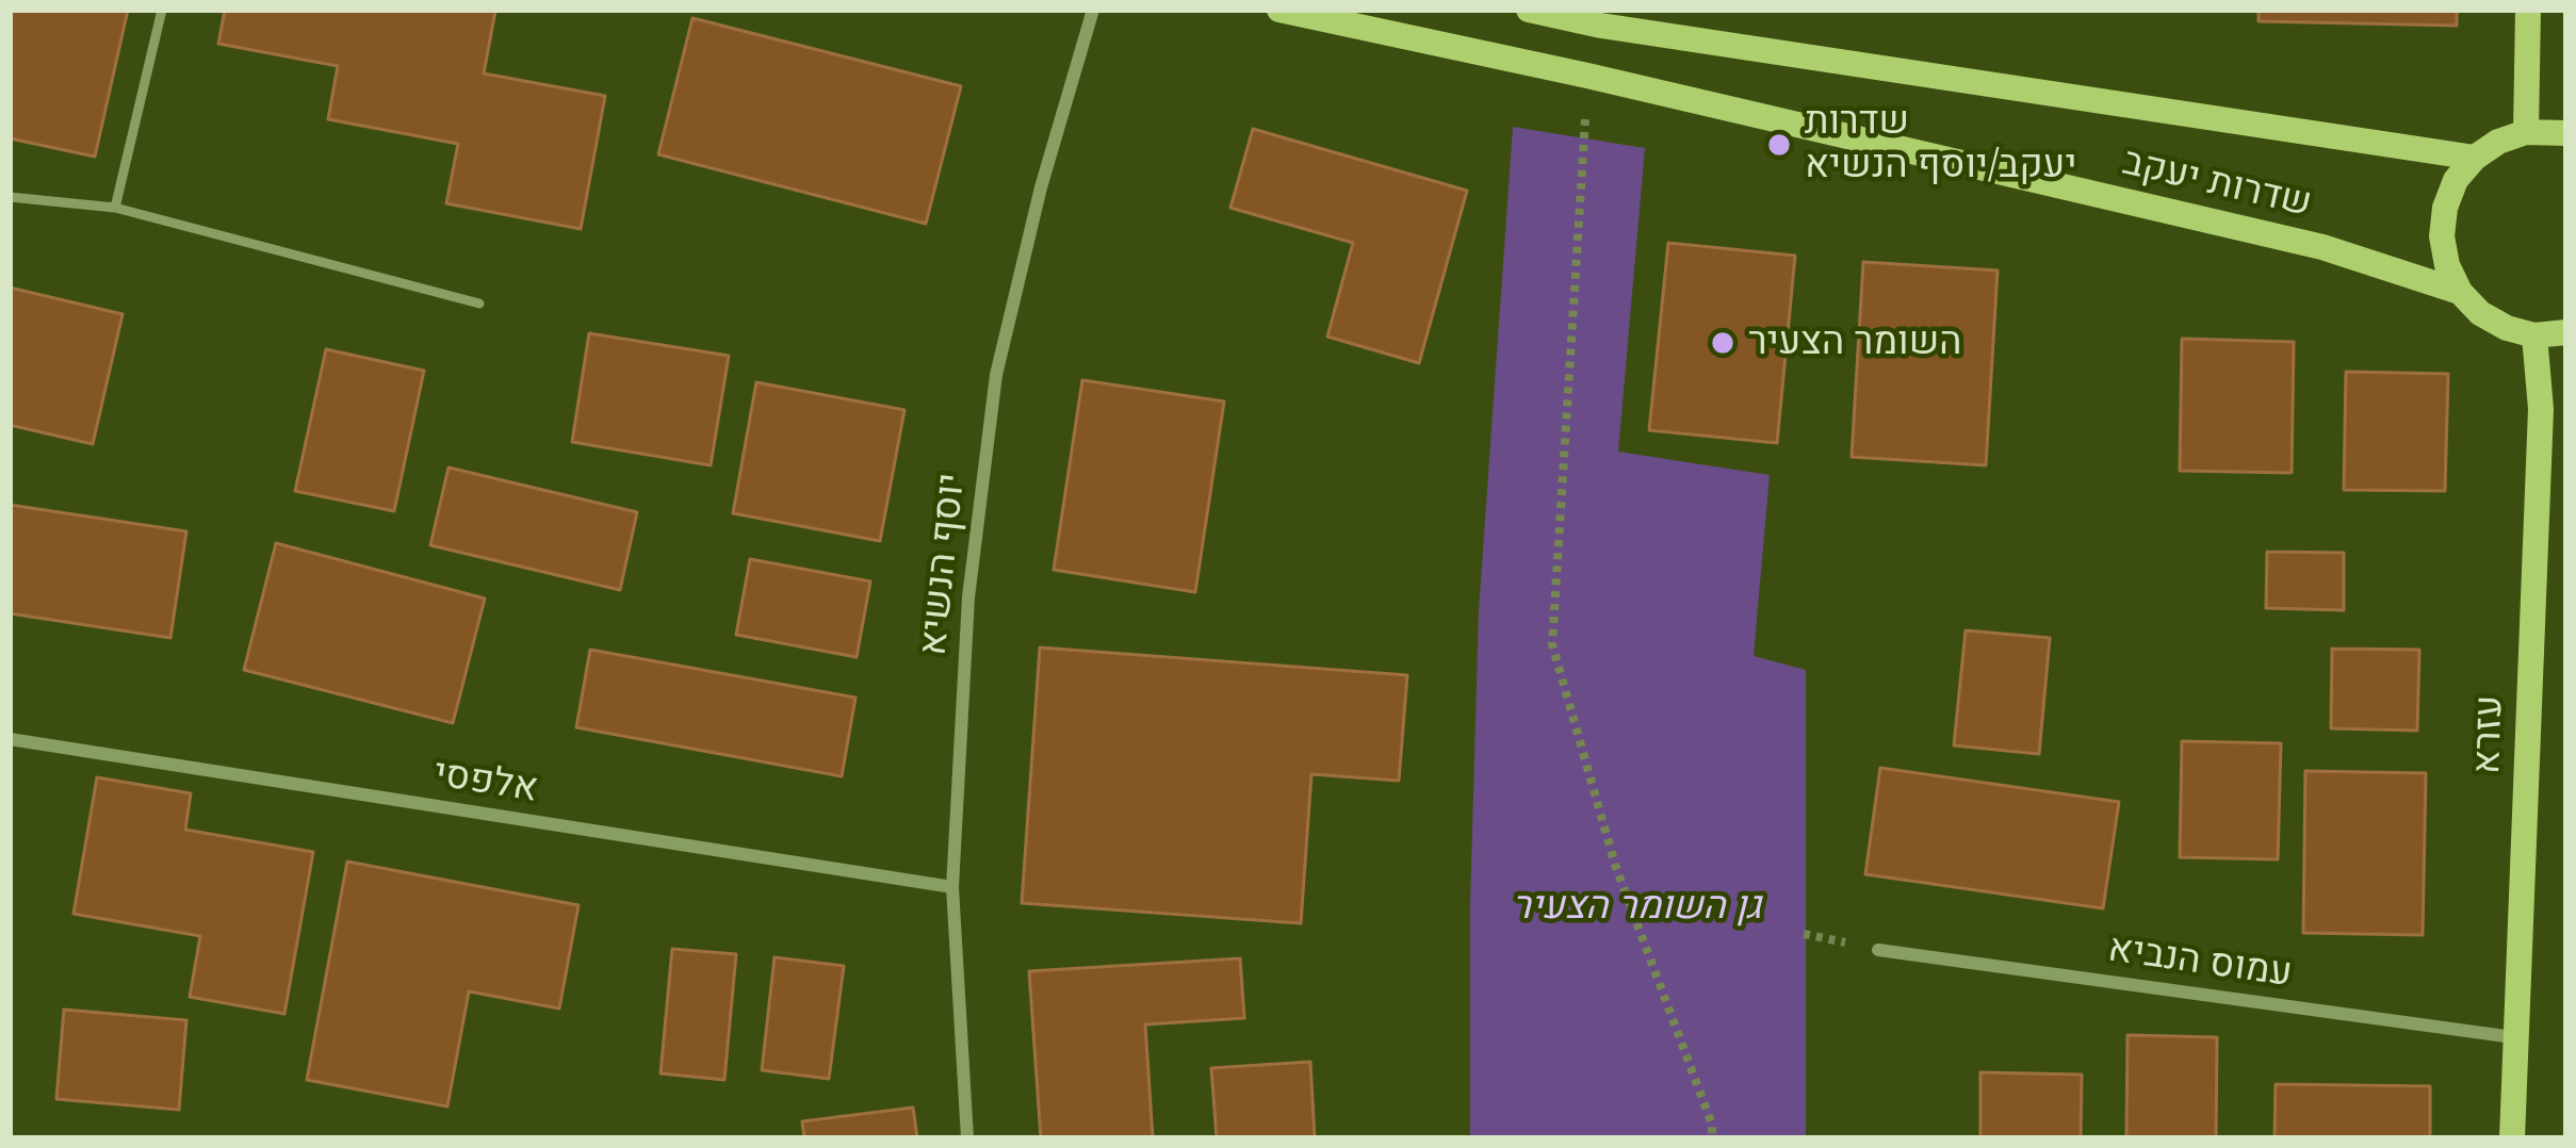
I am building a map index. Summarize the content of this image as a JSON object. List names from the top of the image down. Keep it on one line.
{"streets":{"street":["שדרות יעקב","יוסף הנשיא","עזרא","אלפסי","עמוס הנביא"]},"crossings":[["שדרות יעקב","עזרא"],["יוסף הנשיא","אלפסי"],["עזרא","עמוס הנביא"]],"parks":["גן השומר הצעיר"],"places":["שדרות יעקב/יוסף הנשיא","השומר הצעיר"]}
